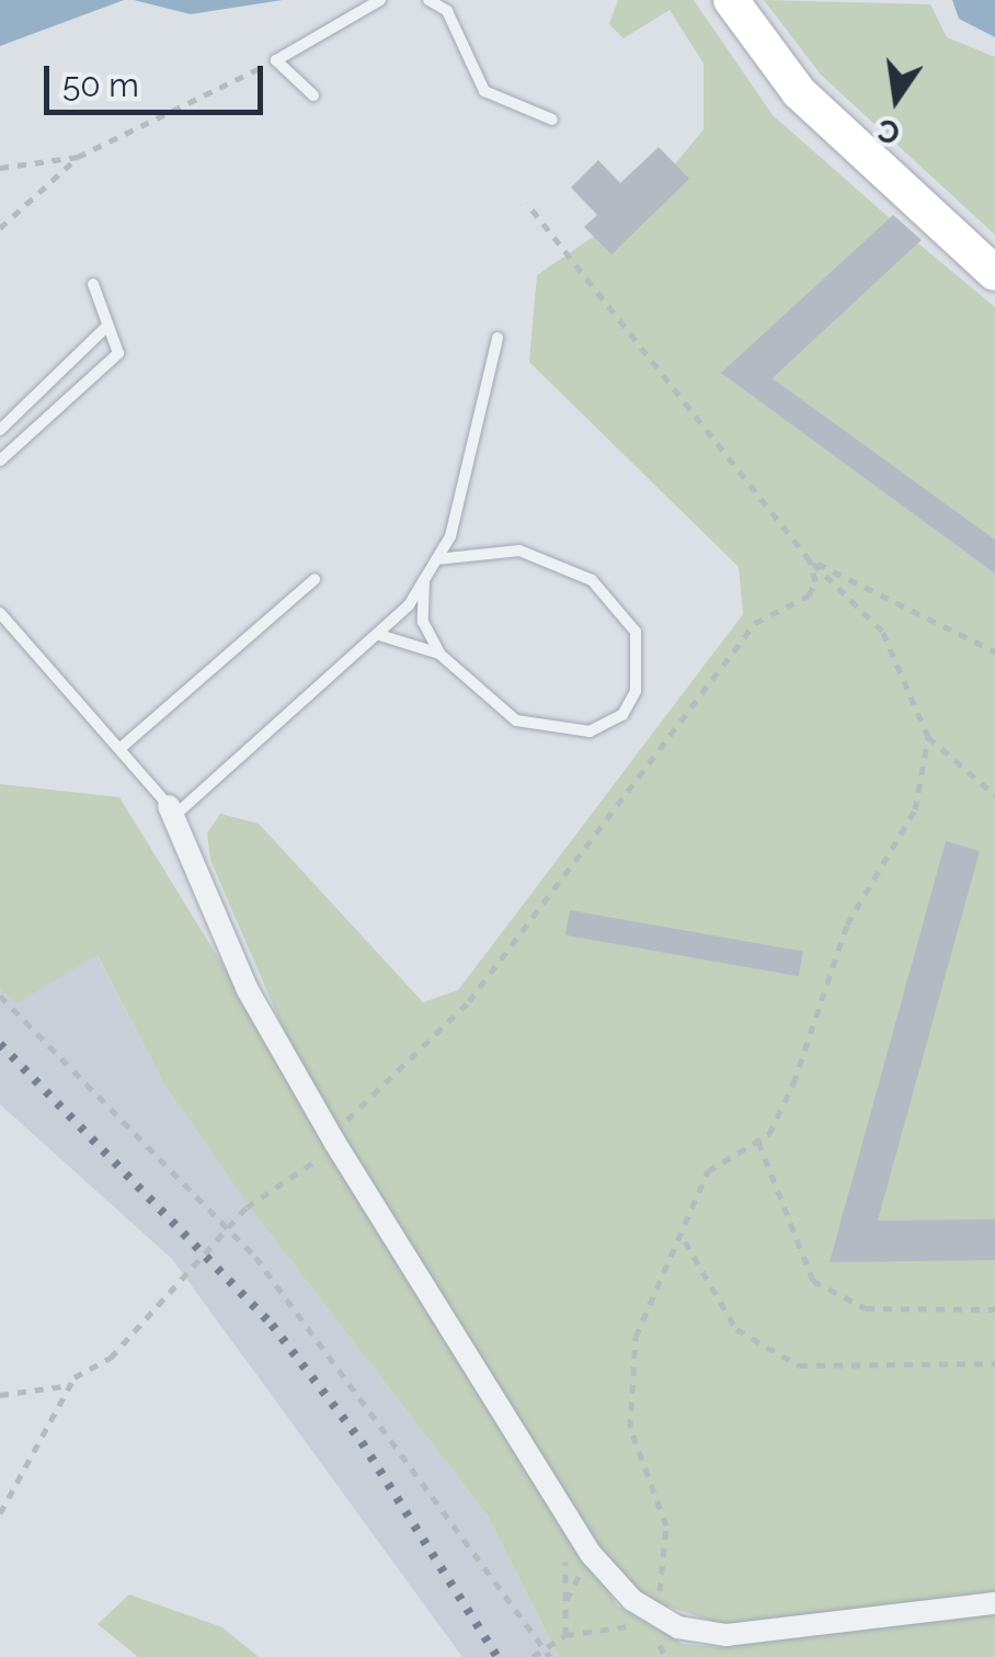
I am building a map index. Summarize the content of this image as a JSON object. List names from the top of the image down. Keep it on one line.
{"scale_bar":"50 m","north":"bottom"}
